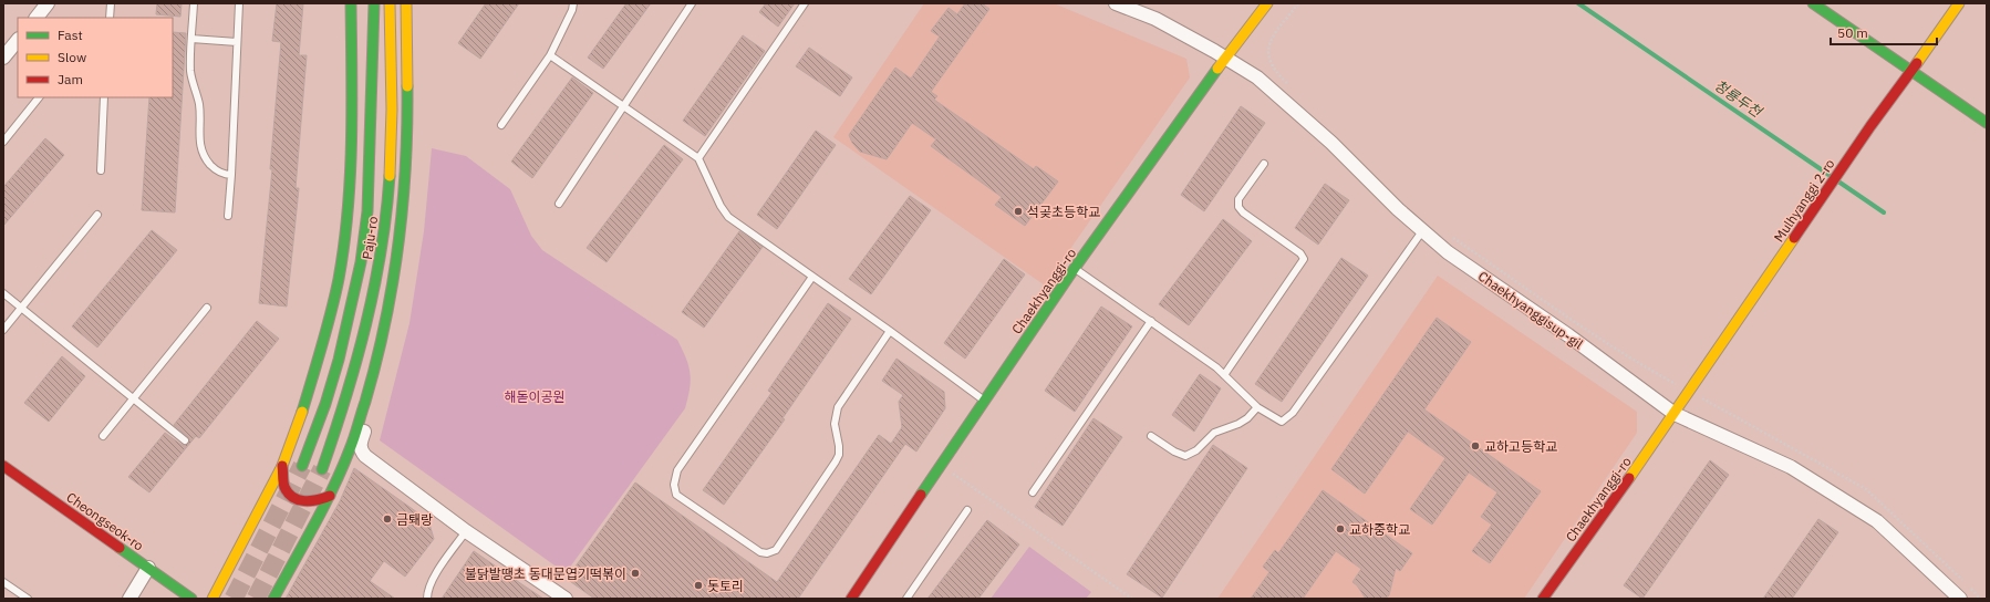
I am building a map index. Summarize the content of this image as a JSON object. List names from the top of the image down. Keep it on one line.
{"streets":{"main road":["Mulhyanggi 2-ro","Paju-ro","Chaekhyanggi-ro","Cheongseok-ro"],"street":["Chaekhyanggisup-gil"]},"crossings":[["Mulhyanggi 2-ro","Chaekhyanggi-ro"],["Mulhyanggi 2-ro","Chaekhyanggisup-gil"],["Chaekhyanggi-ro","Chaekhyanggisup-gil"]],"water":["청룡두천"],"parks":["해돋이공원"],"places":["석곶초등학교","교하고등학교","금퇘랑","교하중학교","불닭발땡초 동대문엽기떡볶이","돗토리"],"legend":["Fast","Slow","Jam"],"scale_bar":"50 m"}
